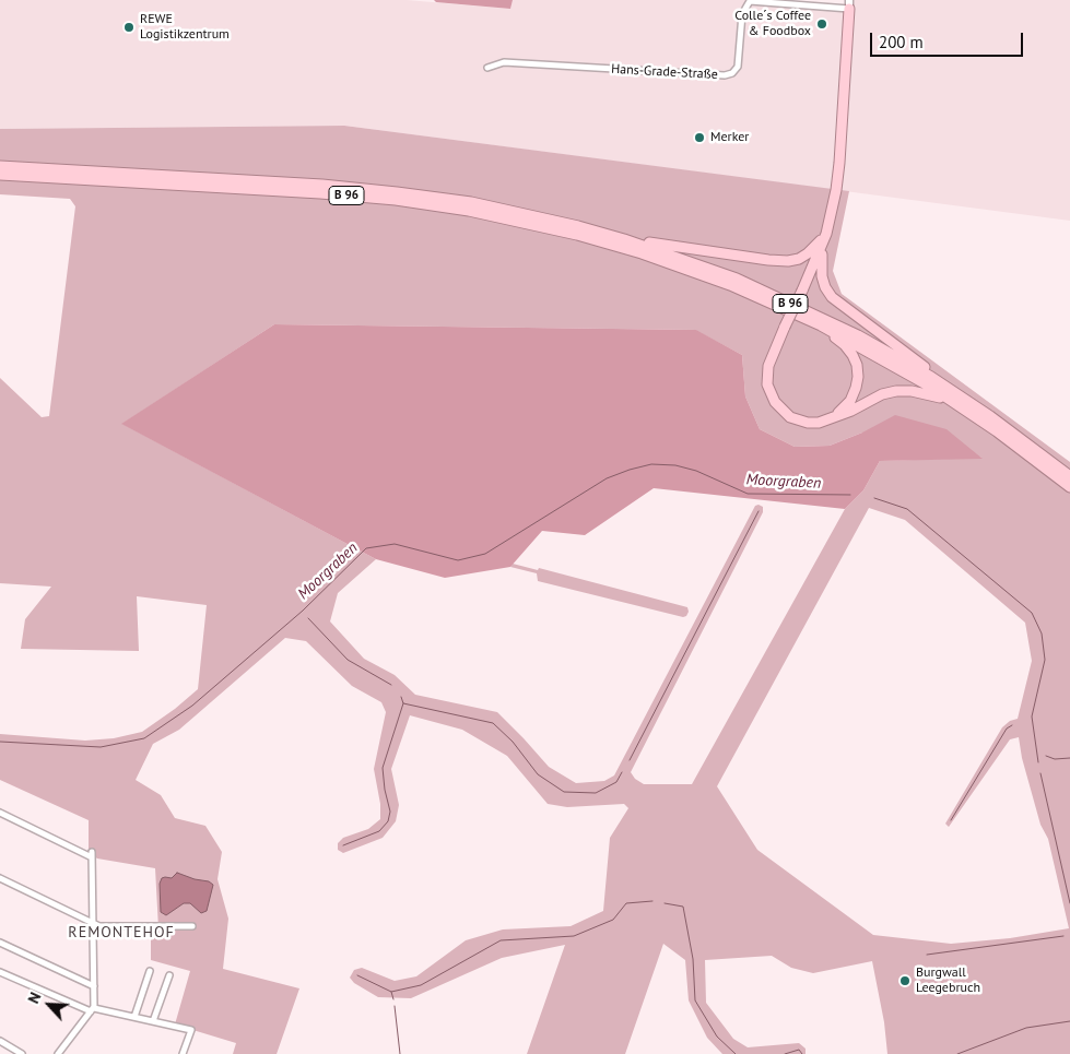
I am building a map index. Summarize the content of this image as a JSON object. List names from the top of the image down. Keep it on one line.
{"streets":{"highway":["B 96"],"street":["Hans-Grade-Straße"]},"districts":["REMONTEHOF"],"water":["Moorgraben"],"places":["Colle´s Coffee & Foodbox","REWE Logistikzentrum","Merker","Burgwall Leegebruch"],"scale_bar":"200 m","north":"top left"}
